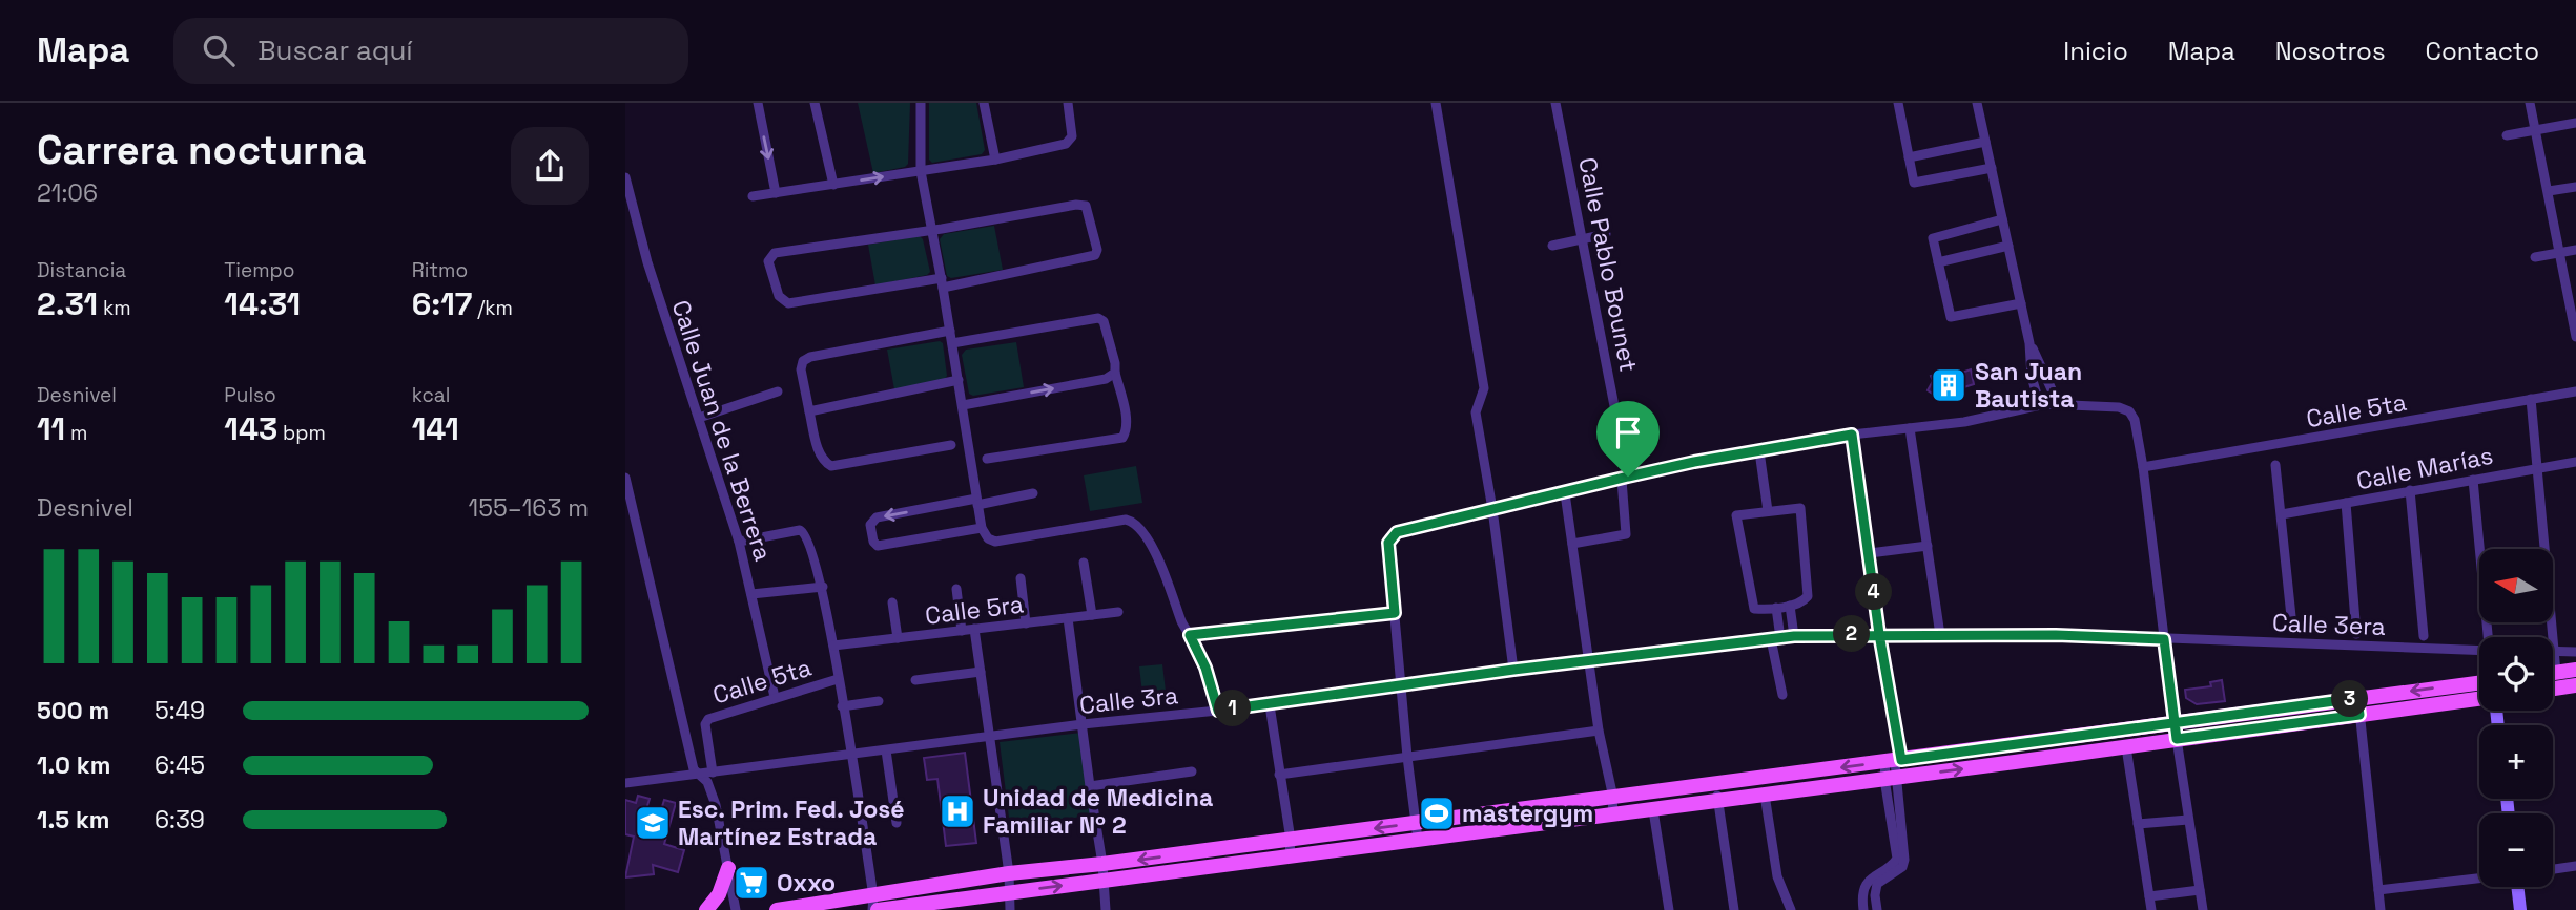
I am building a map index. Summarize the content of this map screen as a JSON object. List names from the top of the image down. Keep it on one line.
{"streets":{"street":["Calle Pablo Bounet","Calle 5ta","Calle Juan de la Berrera","Calle Marías","Calle 5ra","Calle 3era","Calle 3ra"]},"crossings":[["Calle 5ta","Calle Juan de la Berrera"],["Calle 5ta","Calle 3ra"],["Calle 3era","Calle 3ra"]],"places":{"building":["San Juan Bautista"],"hospital":["Unidad de Medicina Familiar Nº 2"],"sports":["mastergym"],"school or university":["Esc. Prim. Fed. José Martínez Estrada"],"supermarket":["Oxxo"]},"north":"left","page":{"header":"Mapa","search":"Buscar aquí","nav":["Inicio","Mapa","Nosotros","Contacto"],"heading":["Carrera nocturna","21:06"],"stats":[["Distancia","2.31 km"],["Tiempo","14:31"],["Ritmo","6:17 /km"],["Desnivel","11 m"],["Pulso","143 bpm"],["kcal","141"]],"chart":["Desnivel","155–163 m"],"map_buttons":["+","−"],"pins":["4","2","3","1"],"list":[{"name":"500 m","note":"5:49"},{"name":"1.0 km","note":"6:45"},{"name":"1.5 km","note":"6:39"}]}}
